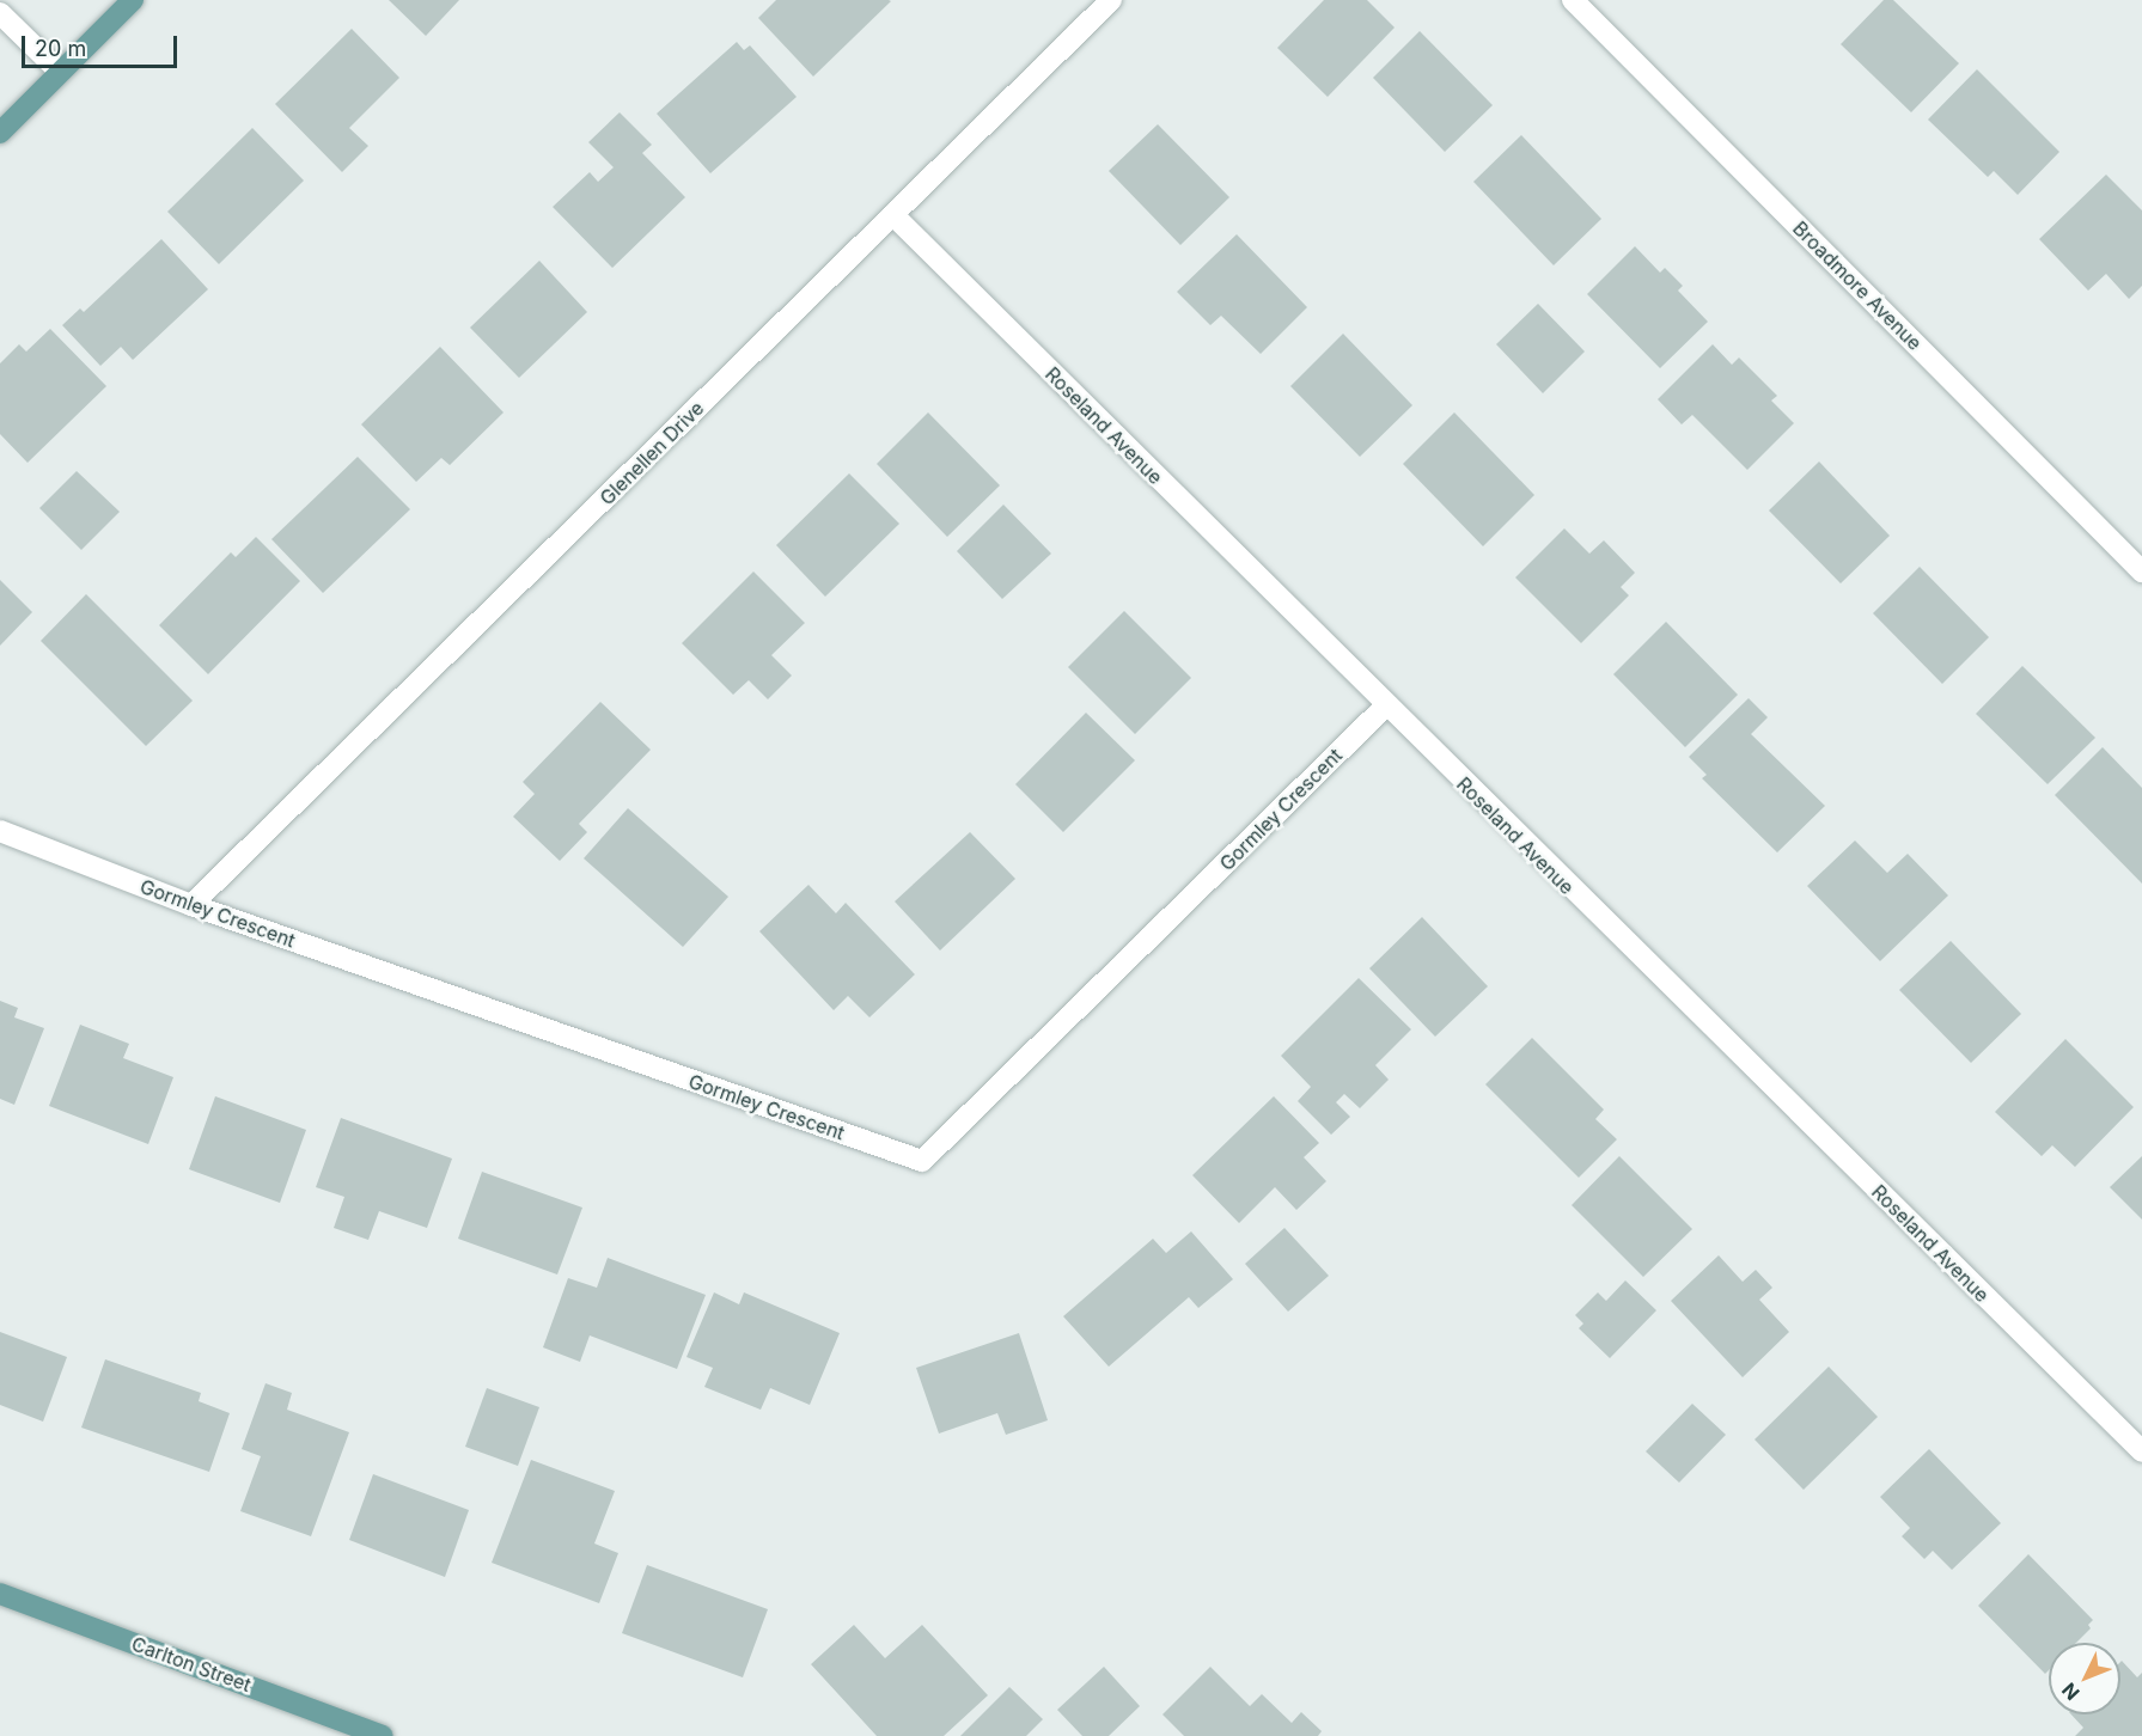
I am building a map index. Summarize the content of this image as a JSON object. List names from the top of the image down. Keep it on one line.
{"streets":{"main road":["Carlton Street"],"street":["Broadmore Avenue","Roseland Avenue","Glenellen Drive","Gormley Crescent"]},"crossings":[["Roseland Avenue","Glenellen Drive"],["Roseland Avenue","Gormley Crescent"],["Glenellen Drive","Gormley Crescent"]],"scale_bar":"20 m","north":"bottom left"}
